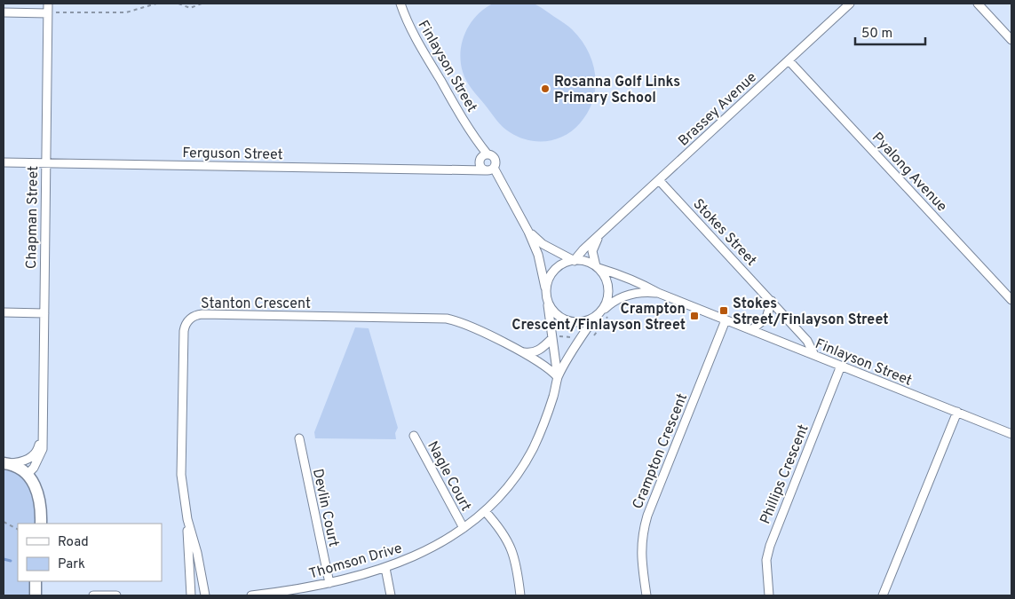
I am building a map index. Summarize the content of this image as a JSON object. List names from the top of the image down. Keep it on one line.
{"streets":{"street":["Finlayson Street","Brassey Avenue","Ferguson Street","Pyalong Avenue","Chapman Street","Stokes Street","Stanton Crescent","Crampton Crescent","Phillips Crescent","Nagle Court","Devlin Court","Thomson Drive"]},"crossings":[["Finlayson Street","Brassey Avenue"],["Finlayson Street","Ferguson Street"],["Finlayson Street","Stokes Street"],["Finlayson Street","Crampton Crescent"],["Finlayson Street","Phillips Crescent"],["Finlayson Street","Thomson Drive"],["Brassey Avenue","Pyalong Avenue"],["Brassey Avenue","Stokes Street"],["Brassey Avenue","Thomson Drive"],["Ferguson Street","Chapman Street"],["Stanton Crescent","Thomson Drive"],["Nagle Court","Thomson Drive"],["Devlin Court","Thomson Drive"]],"places":{"other":["Rosanna Golf Links Primary School"],"transit":["Stokes Street/Finlayson Street","Crampton Crescent/Finlayson Street"]},"legend":["Road","Park"],"scale_bar":"50 m"}
